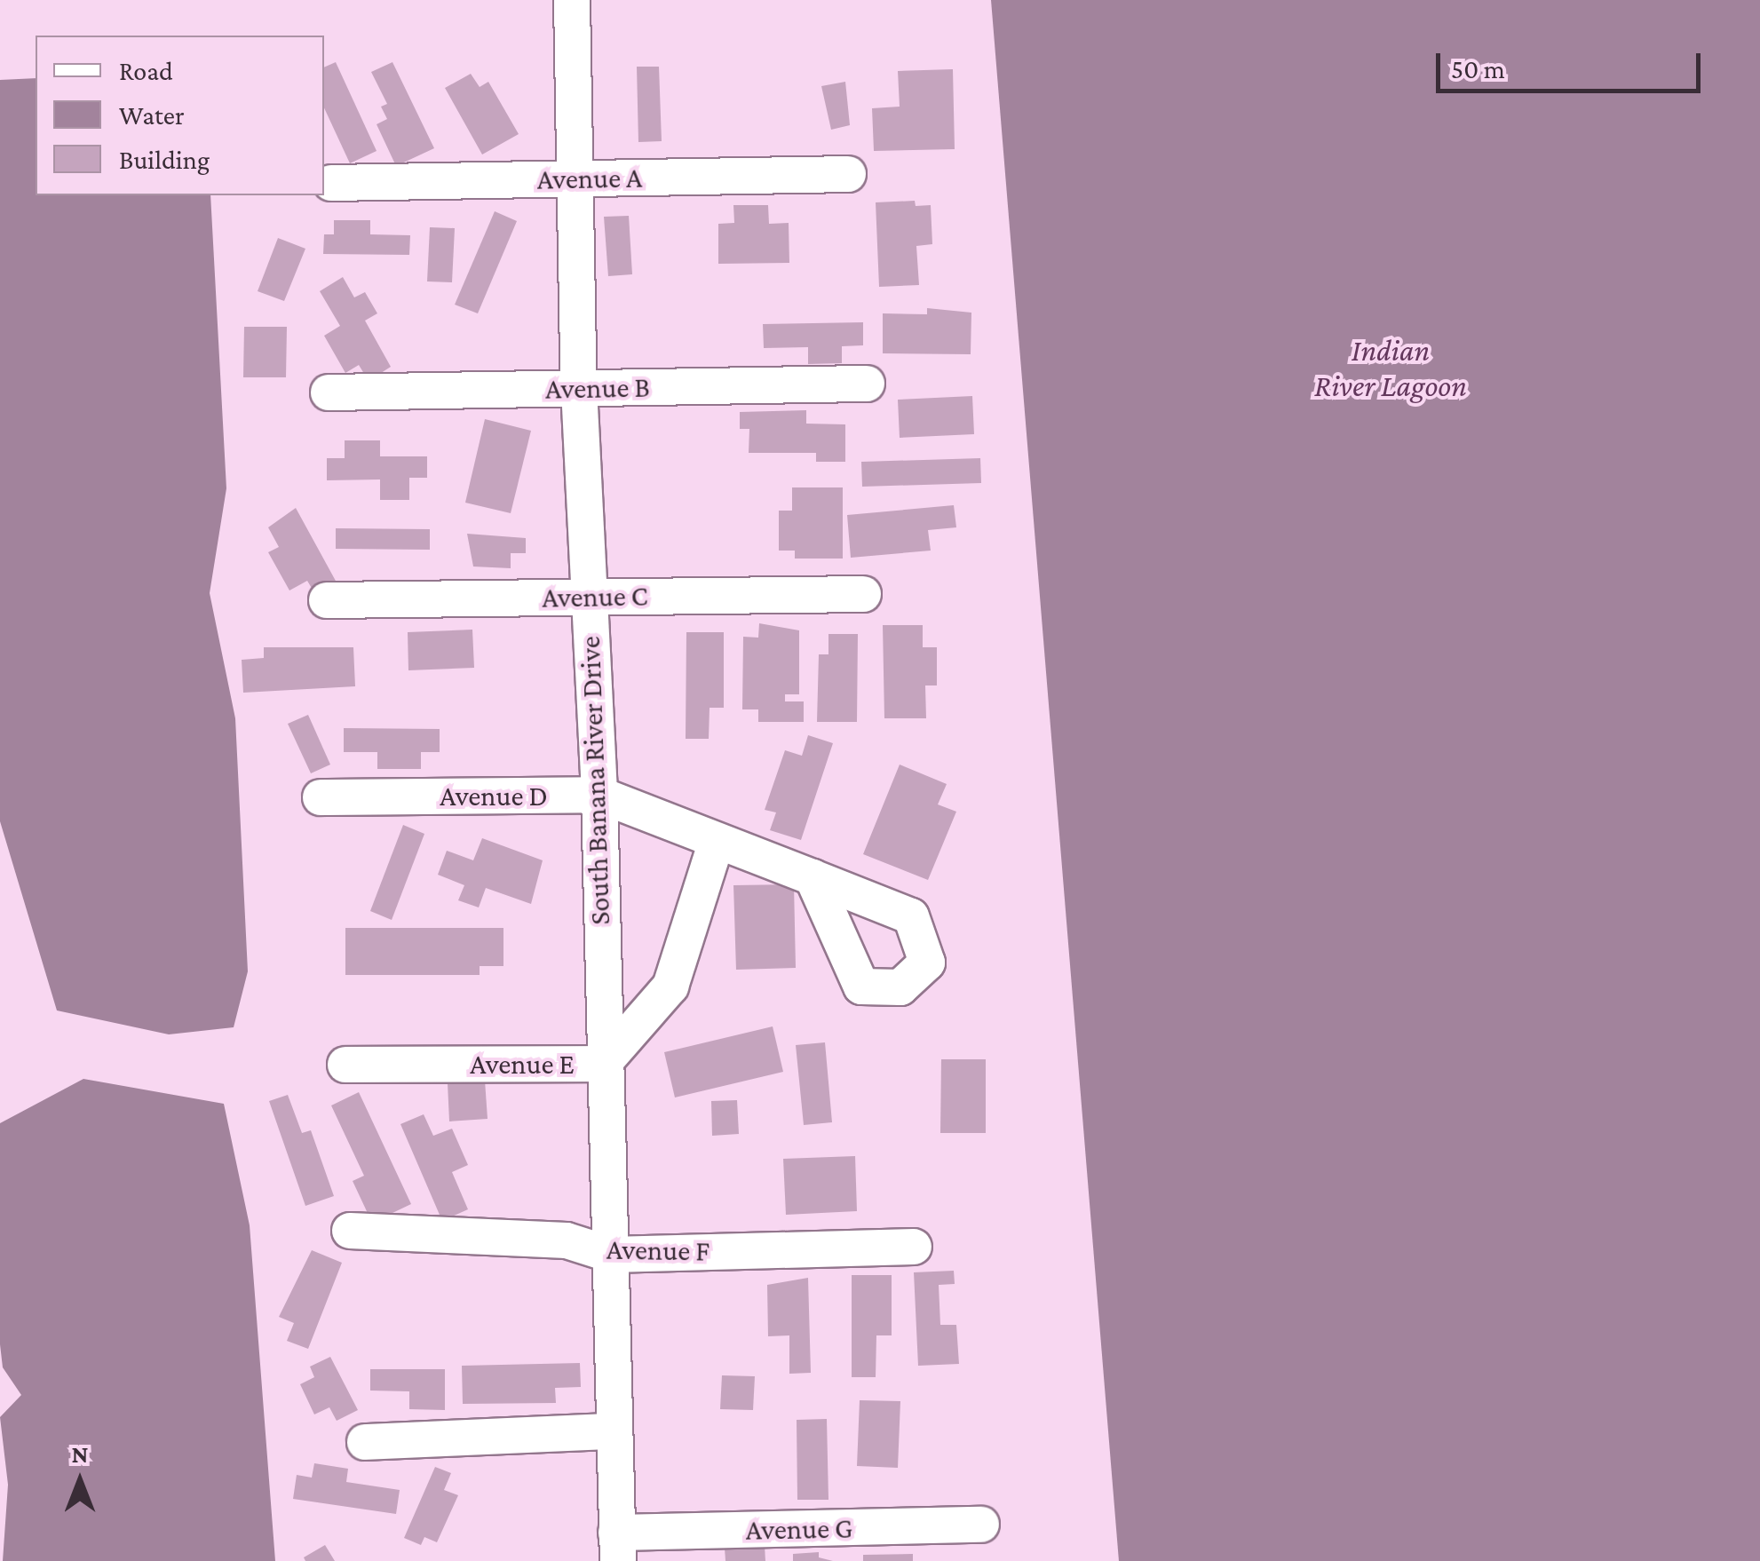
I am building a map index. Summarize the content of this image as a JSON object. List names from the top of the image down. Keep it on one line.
{"streets":{"street":["Avenue A","Avenue B","Avenue C","South Banana River Drive","Avenue D","Avenue E","Avenue F","Avenue G"]},"crossings":[["Avenue A","South Banana River Drive"],["Avenue B","South Banana River Drive"],["Avenue C","South Banana River Drive"],["South Banana River Drive","Avenue D"],["South Banana River Drive","Avenue E"],["South Banana River Drive","Avenue F"],["South Banana River Drive","Avenue G"],["Avenue D","Avenue E"]],"water":["Indian River Lagoon"],"legend":["Road","Water","Building"],"scale_bar":"50 m","north":"top"}
